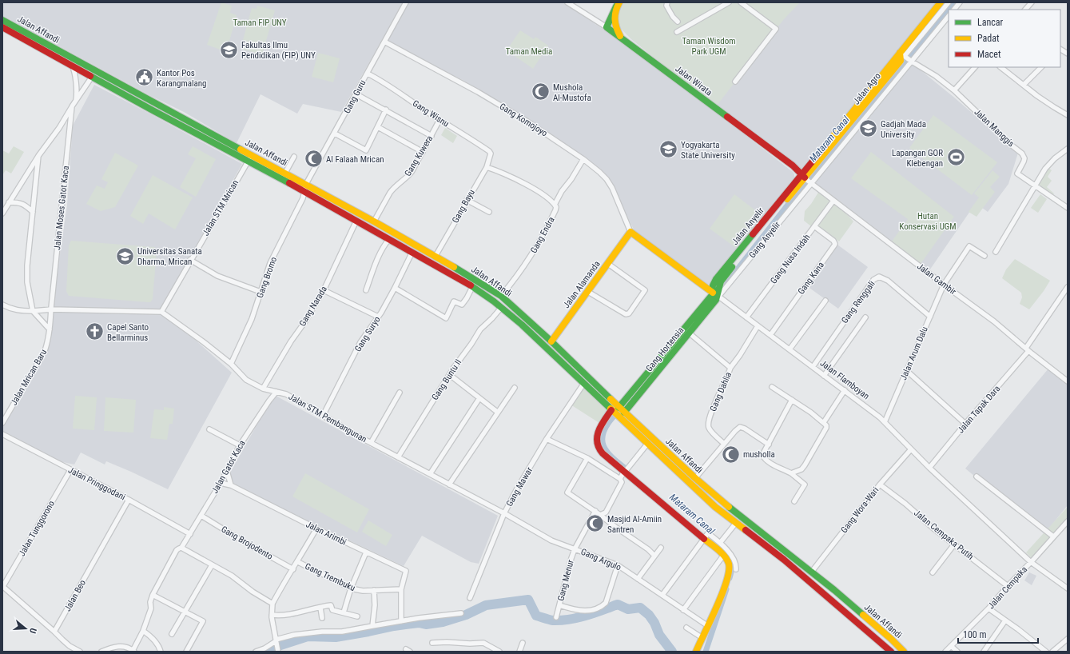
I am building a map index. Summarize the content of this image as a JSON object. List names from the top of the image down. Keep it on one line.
{"streets":{"main road":["Jalan Affandi","Jalan Wirata","Jalan Agro","Jalan Anyelir","Jalan Alamanda","Gang Hortensia","Jalan Flamboyan"],"street":["Gang Guru","Gang Wisnu","Gang Komojoyo","Jalan Manggis","Gang Kuwera","Gang Bayu","Jalan Moses Gatot Kaca","Jalan STM Mrican","Gang Endra","Gang Anyelir","Gang Nusa Indah","Gang Bromo","Gang Kana","Jalan Gambir","Gang Renggali","Gang Narada","Gang Suryo","Jalan Arum Dalu","Jalan Mrican Baru","Gang Buntu II","Gang Dahlia","Jalan Tapak Dara","Jalan STM Pembangunan","Jalan Gatot Kaca","Jalan Pringgodani","Gang Mawar","Gang Wora-Wari","Jalan Tunggorono","Jalan Arimbi","Jalan Cempaka Putih","Gang Brojodento","Gang Argulo","Gang Trembuku","Gang Menur","Jalan Cempaka","Jalan Beo"]},"crossings":[["Jalan Affandi","Gang Guru"],["Jalan Affandi","Gang Kuwera"],["Jalan Affandi","Gang Bayu"],["Jalan Affandi","Jalan Moses Gatot Kaca"],["Jalan Affandi","Jalan STM Mrican"],["Jalan Affandi","Gang Endra"],["Jalan Affandi","Gang Bromo"],["Jalan Affandi","Jalan Alamanda"],["Jalan Affandi","Gang Narada"],["Jalan Affandi","Gang Suryo"],["Jalan Affandi","Gang Hortensia"],["Jalan Affandi","Gang Buntu II"],["Jalan Affandi","Gang Mawar"],["Jalan Affandi","Gang Wora-Wari"],["Jalan Wirata","Jalan Agro"],["Jalan Wirata","Jalan Anyelir"],["Jalan Wirata","Gang Anyelir"],["Jalan Wirata","Jalan Gambir"],["Jalan Agro","Jalan Manggis"],["Jalan Agro","Jalan Anyelir"],["Jalan Agro","Gang Anyelir"],["Jalan Agro","Jalan Gambir"],["Gang Guru","Gang Wisnu"],["Gang Guru","Gang Komojoyo"],["Gang Guru","Gang Bromo"],["Gang Wisnu","Gang Kuwera"],["Gang Wisnu","Gang Bayu"],["Gang Komojoyo","Jalan Alamanda"],["Gang Komojoyo","Jalan Flamboyan"],["Jalan Manggis","Gang Anyelir"],["Gang Bayu","Gang Endra"],["Jalan Moses Gatot Kaca","Jalan Mrican Baru"],["Jalan STM Mrican","Jalan STM Pembangunan"],["Jalan Anyelir","Gang Anyelir"],["Jalan Anyelir","Jalan Gambir"],["Jalan Anyelir","Gang Hortensia"],["Jalan Anyelir","Jalan Flamboyan"],["Gang Anyelir","Jalan Gambir"],["Gang Anyelir","Gang Hortensia"],["Gang Anyelir","Jalan Flamboyan"],["Gang Nusa Indah","Gang Kana"],["Gang Nusa Indah","Jalan Gambir"],["Gang Nusa Indah","Jalan Flamboyan"],["Gang Bromo","Jalan STM Pembangunan"],["Gang Kana","Jalan Flamboyan"],["Jalan Gambir","Jalan Arum Dalu"],["Jalan Gambir","Jalan Tapak Dara"],["Jalan Alamanda","Jalan Flamboyan"],["Gang Renggali","Jalan Arum Dalu"],["Gang Renggali","Jalan Flamboyan"],["Gang Narada","Jalan STM Pembangunan"],["Gang Suryo","Jalan STM Pembangunan"],["Gang Hortensia","Jalan Flamboyan"],["Gang Hortensia","Gang Dahlia"],["Jalan Arum Dalu","Jalan Flamboyan"],["Gang Buntu II","Jalan STM Pembangunan"],["Jalan Flamboyan","Jalan Tapak Dara"],["Jalan Flamboyan","Gang Wora-Wari"],["Jalan Flamboyan","Jalan Cempaka"],["Jalan STM Pembangunan","Jalan Gatot Kaca"],["Jalan STM Pembangunan","Gang Mawar"],["Jalan STM Pembangunan","Gang Argulo"],["Jalan Gatot Kaca","Jalan Pringgodani"],["Jalan Gatot Kaca","Jalan Arimbi"],["Jalan Gatot Kaca","Gang Brojodento"],["Jalan Pringgodani","Jalan Tunggorono"],["Jalan Pringgodani","Jalan Beo"],["Gang Mawar","Gang Argulo"],["Gang Wora-Wari","Jalan Cempaka Putih"],["Jalan Arimbi","Gang Trembuku"],["Jalan Cempaka Putih","Jalan Cempaka"],["Gang Argulo","Gang Menur"]],"water":["Mataram Canal"],"parks":["Taman FIP UNY","Taman Wisdom Park UGM","Taman Media","Hutan Konservasi UGM"],"places":{"school or university":["Fakultas Ilmu Pendidikan (FIP) UNY","Gadjah Mada University","Yogyakarta State University","Universitas Sanata Dharma, Mrican"],"public building":["Kantor Pos Karangmalang"],"mosque":["Mushola Al-Mustofa","Al Falaah Mrican","musholla","Masjid Al-Amiin Santren"],"sports":["Lapangan GOR Klebengan"],"church":["Capel Santo Bellarminus"]},"legend":["Lancar","Padat","Macet"],"scale_bar":"100 m","north":"right"}
